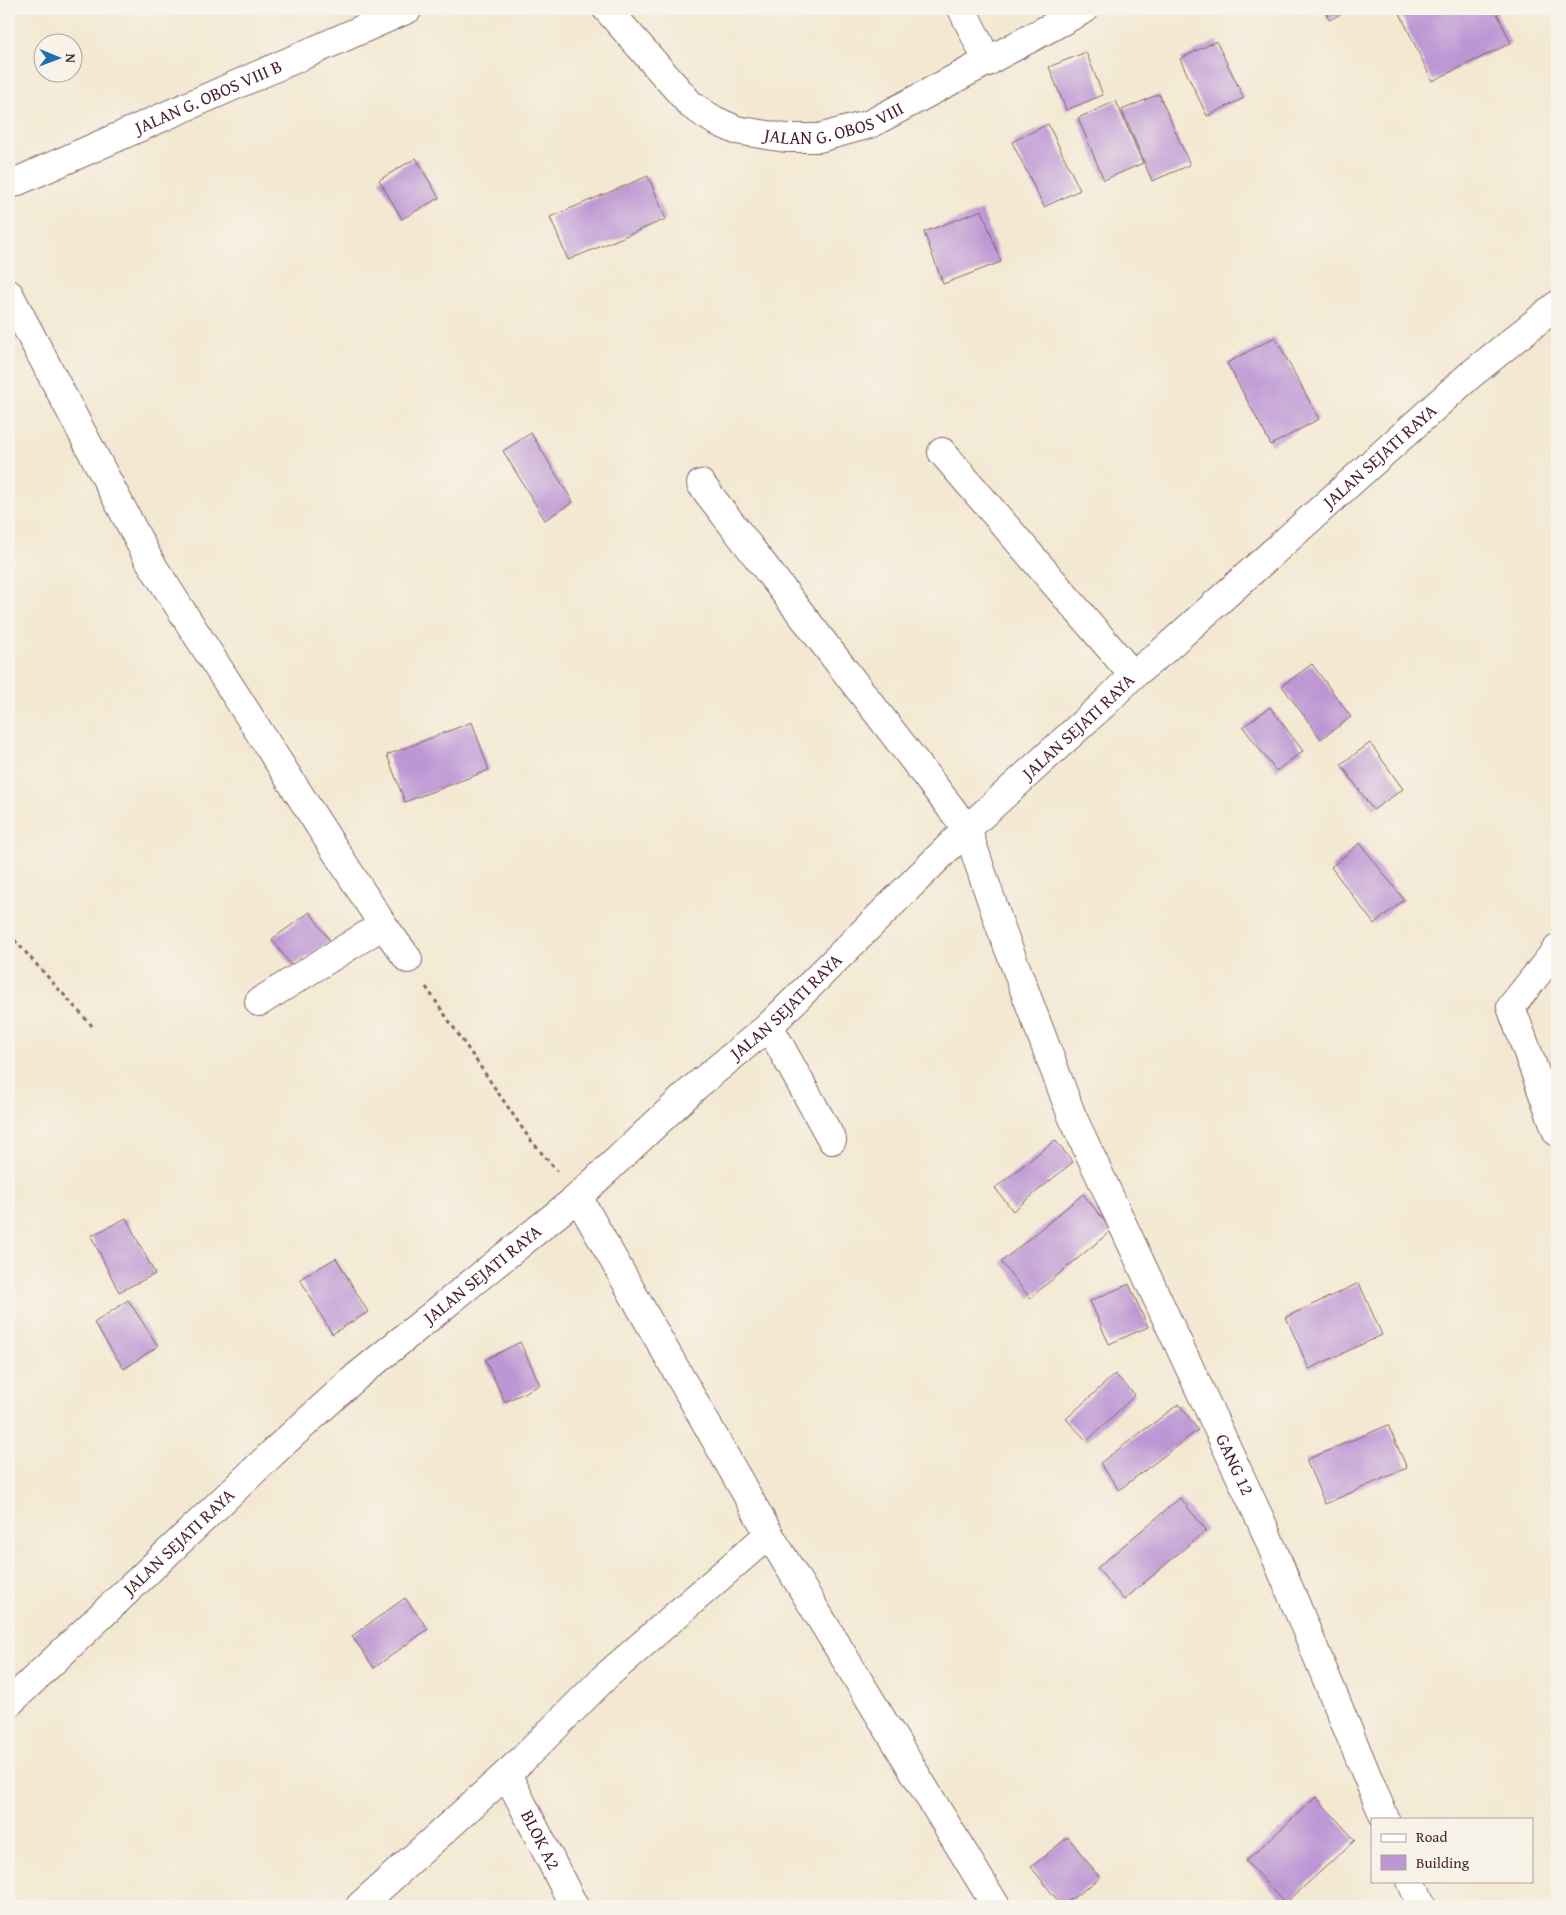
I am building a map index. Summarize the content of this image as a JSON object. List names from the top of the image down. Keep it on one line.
{"streets":{"street":["JALAN G. OBOS VIII B","JALAN G. OBOS VIII","JALAN SEJATI RAYA","GANG 12","BLOK A2"]},"crossings":[["JALAN SEJATI RAYA","GANG 12"]],"legend":["Road","Building"],"north":"right"}
